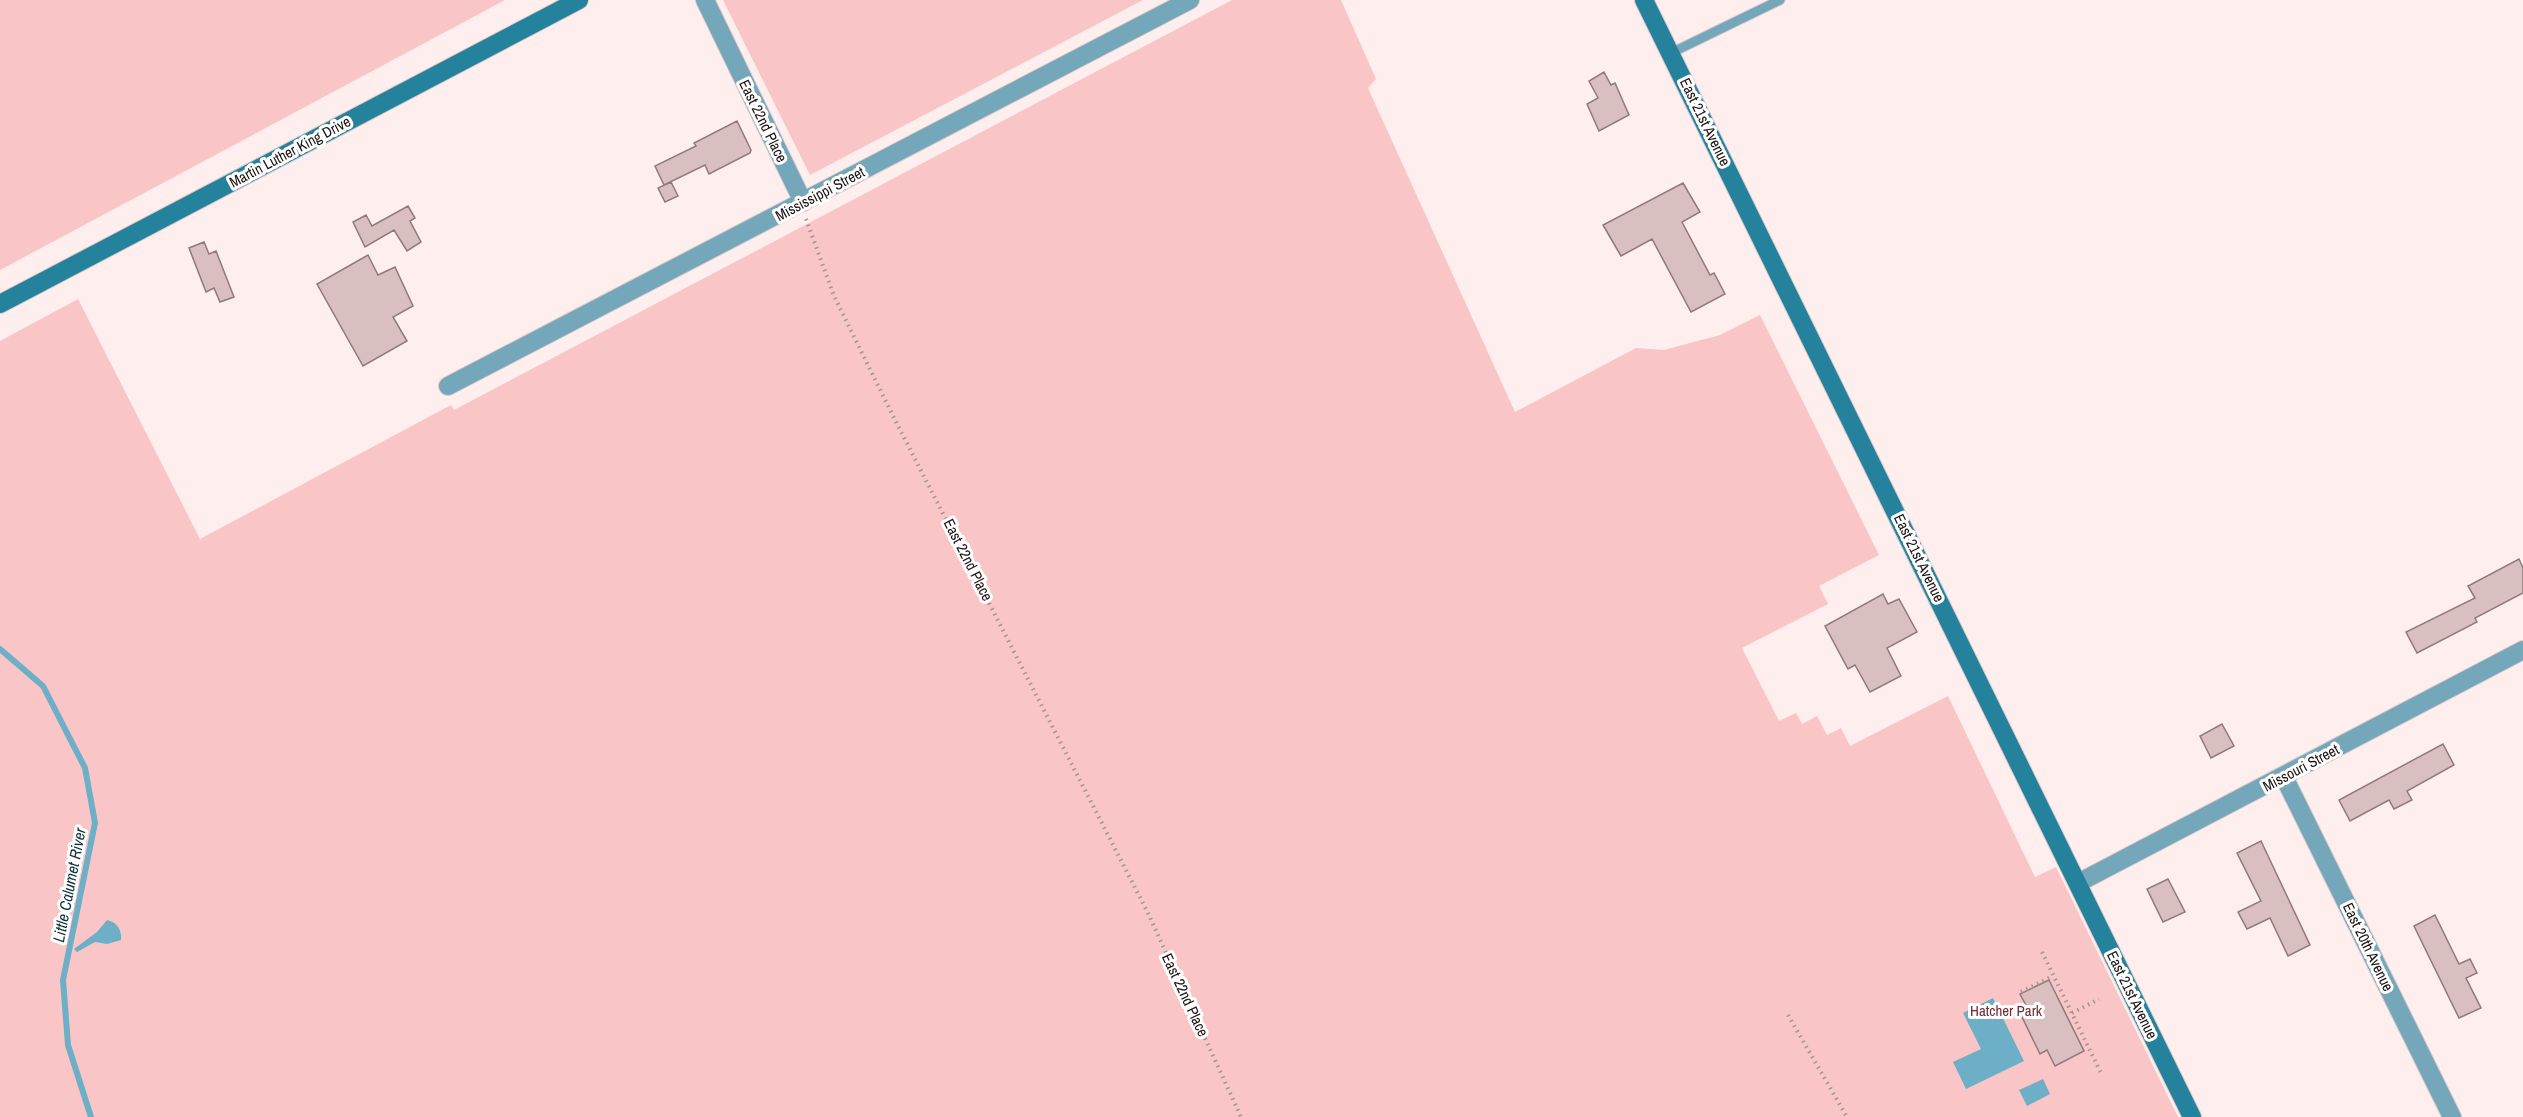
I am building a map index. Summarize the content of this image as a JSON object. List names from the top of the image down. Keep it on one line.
{"streets":{"street":["East 22nd Place","East 21st Avenue","Martin Luther King Drive","Mississippi Street","Missouri Street","East 20th Avenue"]},"crossings":[["East 22nd Place","Mississippi Street"],["East 21st Avenue","Missouri Street"],["Missouri Street","East 20th Avenue"]],"water":["Little Calumet River"],"parks":["Hatcher Park"]}
